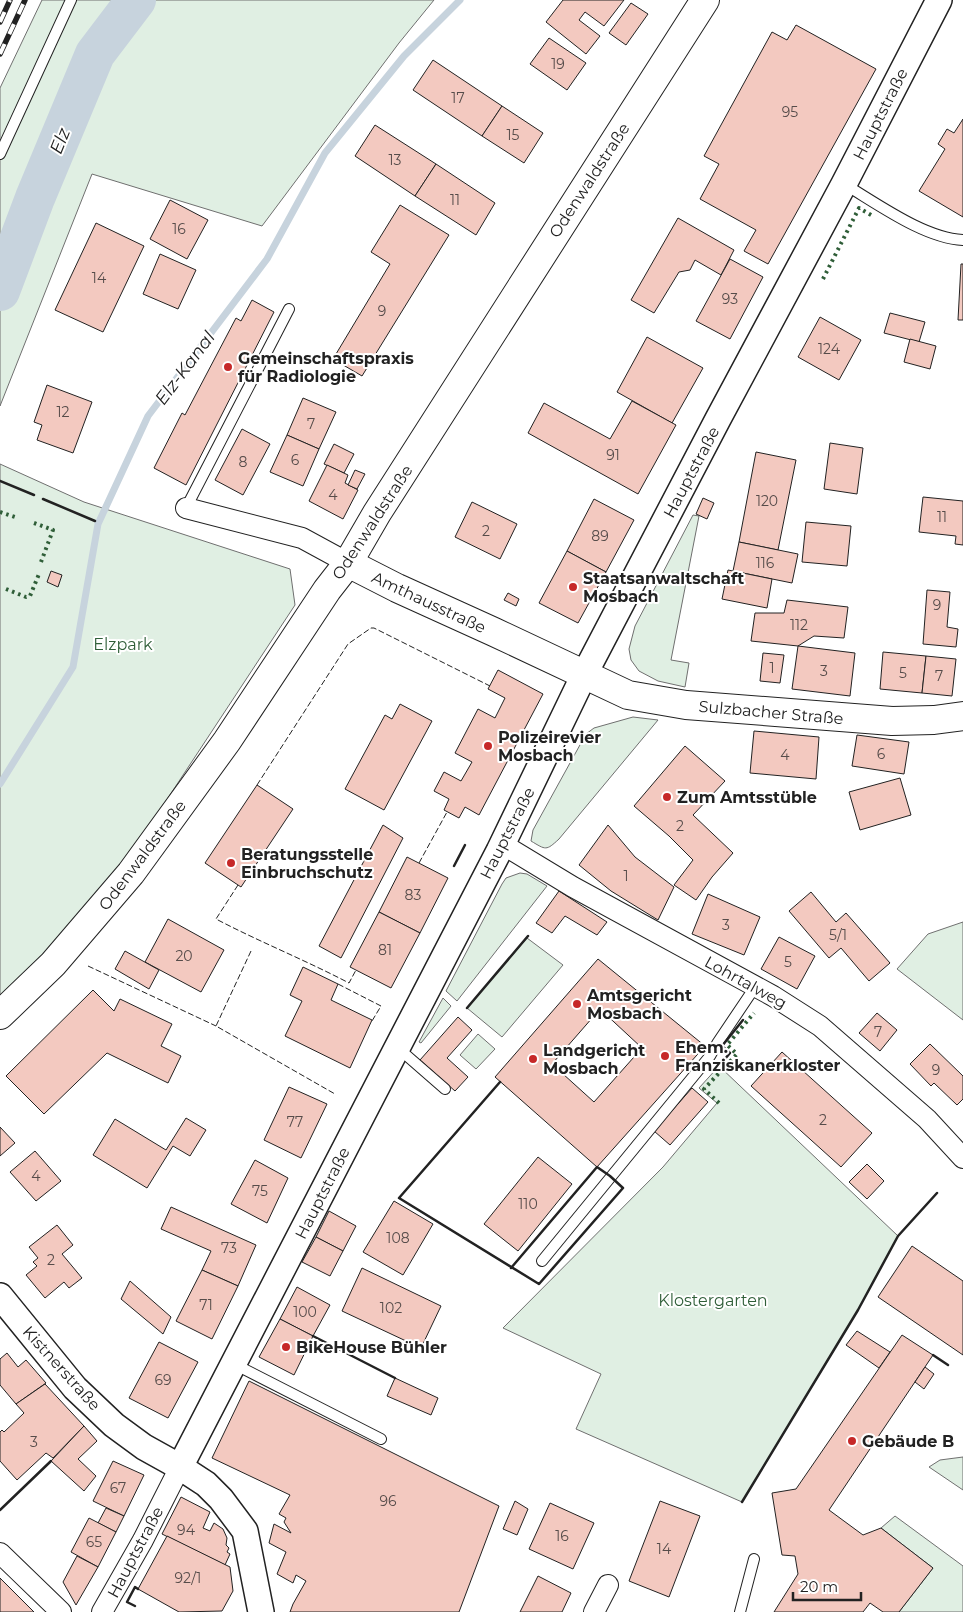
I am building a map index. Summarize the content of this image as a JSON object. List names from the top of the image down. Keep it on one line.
{"streets":{"main road":["Odenwaldstraße","Amthausstraße","Sulzbacher Straße"],"street":["Hauptstraße","Lohrtalweg","Kistnerstraße"]},"crossings":[["Hauptstraße","Amthausstraße"],["Hauptstraße","Sulzbacher Straße"],["Hauptstraße","Lohrtalweg"],["Hauptstraße","Kistnerstraße"],["Odenwaldstraße","Amthausstraße"],["Amthausstraße","Sulzbacher Straße"]],"water":["Elz","Elz-Kanal"],"parks":["Elzpark","Klostergarten"],"places":["Gemeinschaftspraxis für Radiologie","Staatsanwaltschaft Mosbach","Polizeirevier Mosbach","Zum Amtsstüble","Beratungsstelle Einbruchschutz","Amtsgericht Mosbach","Ehem. Franziskanerkloster","Landgericht Mosbach","BikeHouse Bühler","Gebäude B"],"house_numbers":["19","17","95","15","13","11","16","14","93","9","124","12","7","91","6","8","4","120","11","2","89","116","9","112","1","3","5","7","6","4","2","1","83","3","5/1","81","20","5","7","9","2","77","4","75","110","108","73","2","71","102","100","69","3","67","96","94","16","65","14","92/1"],"scale_bar":"20 m"}
